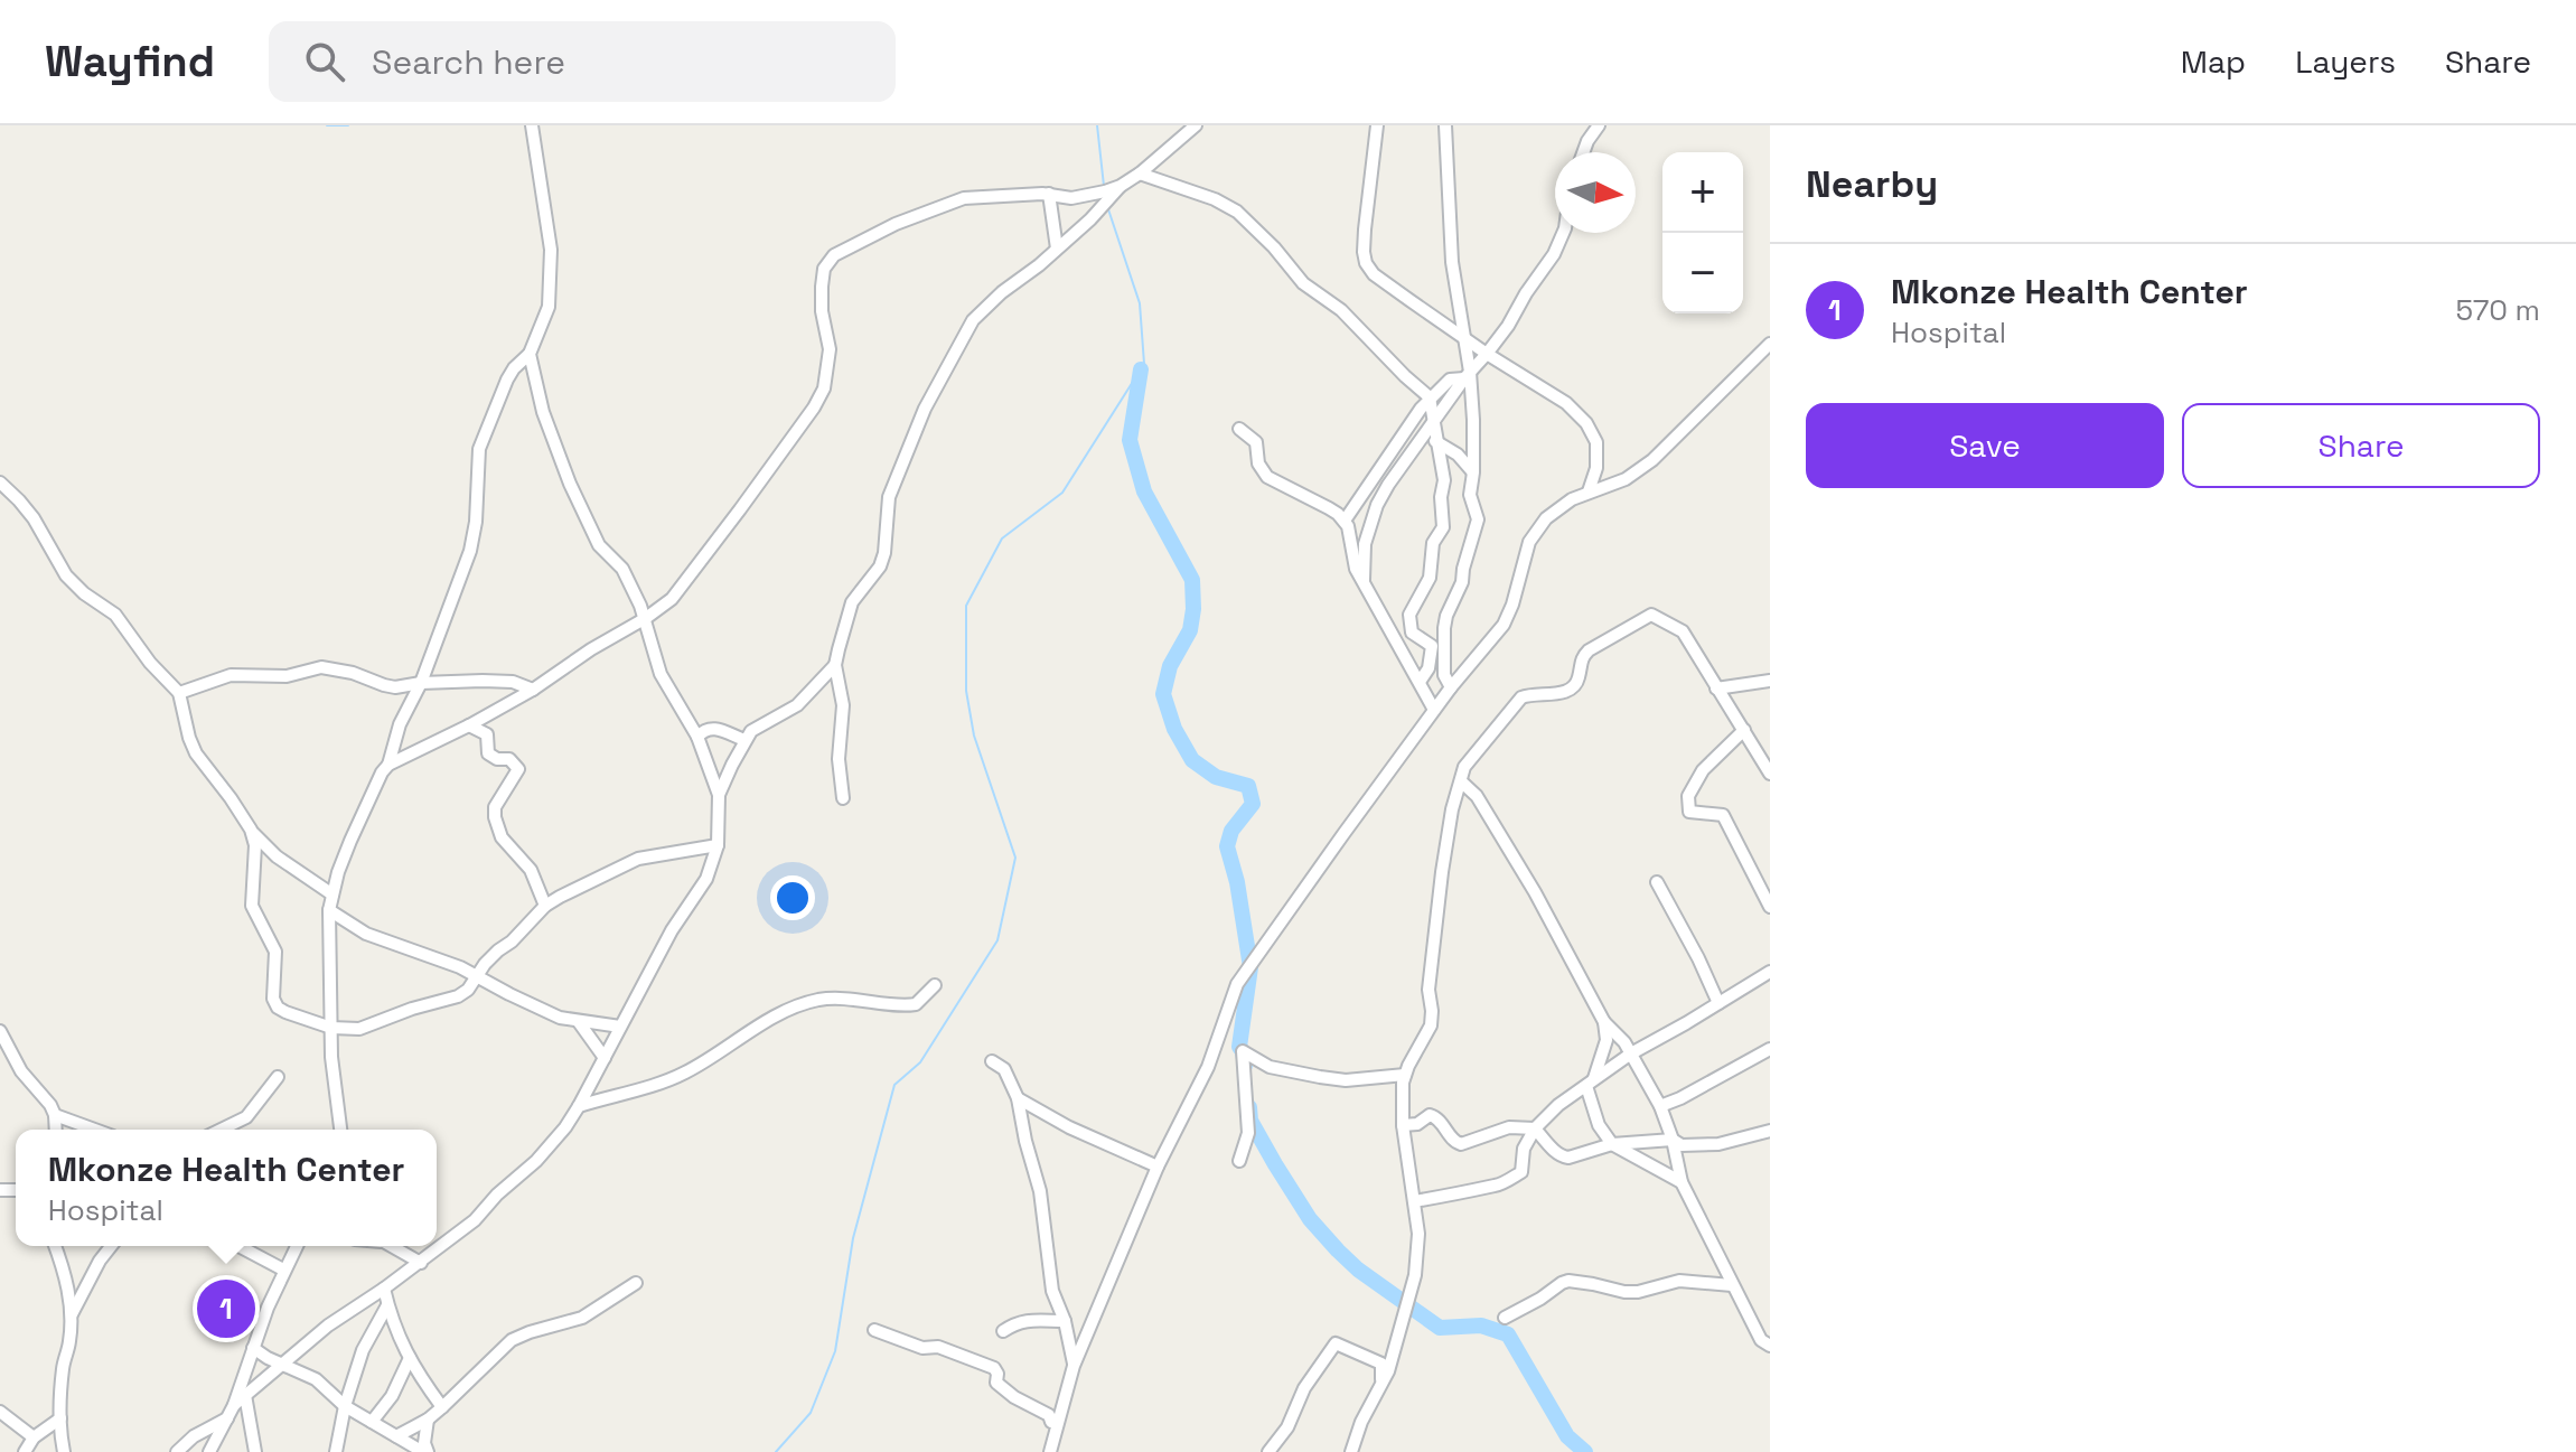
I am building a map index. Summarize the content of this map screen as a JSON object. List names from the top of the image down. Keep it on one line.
{"north":"right","page":{"header":"Wayfind","search":"Search here","nav":["Map","Layers","Share"],"heading":"Nearby","map_buttons":["+","−"],"list":[{"mark":"1","name":"Mkonze Health Center","note":"Hospital","value":"570 m"}],"buttons":["Save","Share"],"popup":["Mkonze Health Center","Hospital"],"pins":"1"}}
